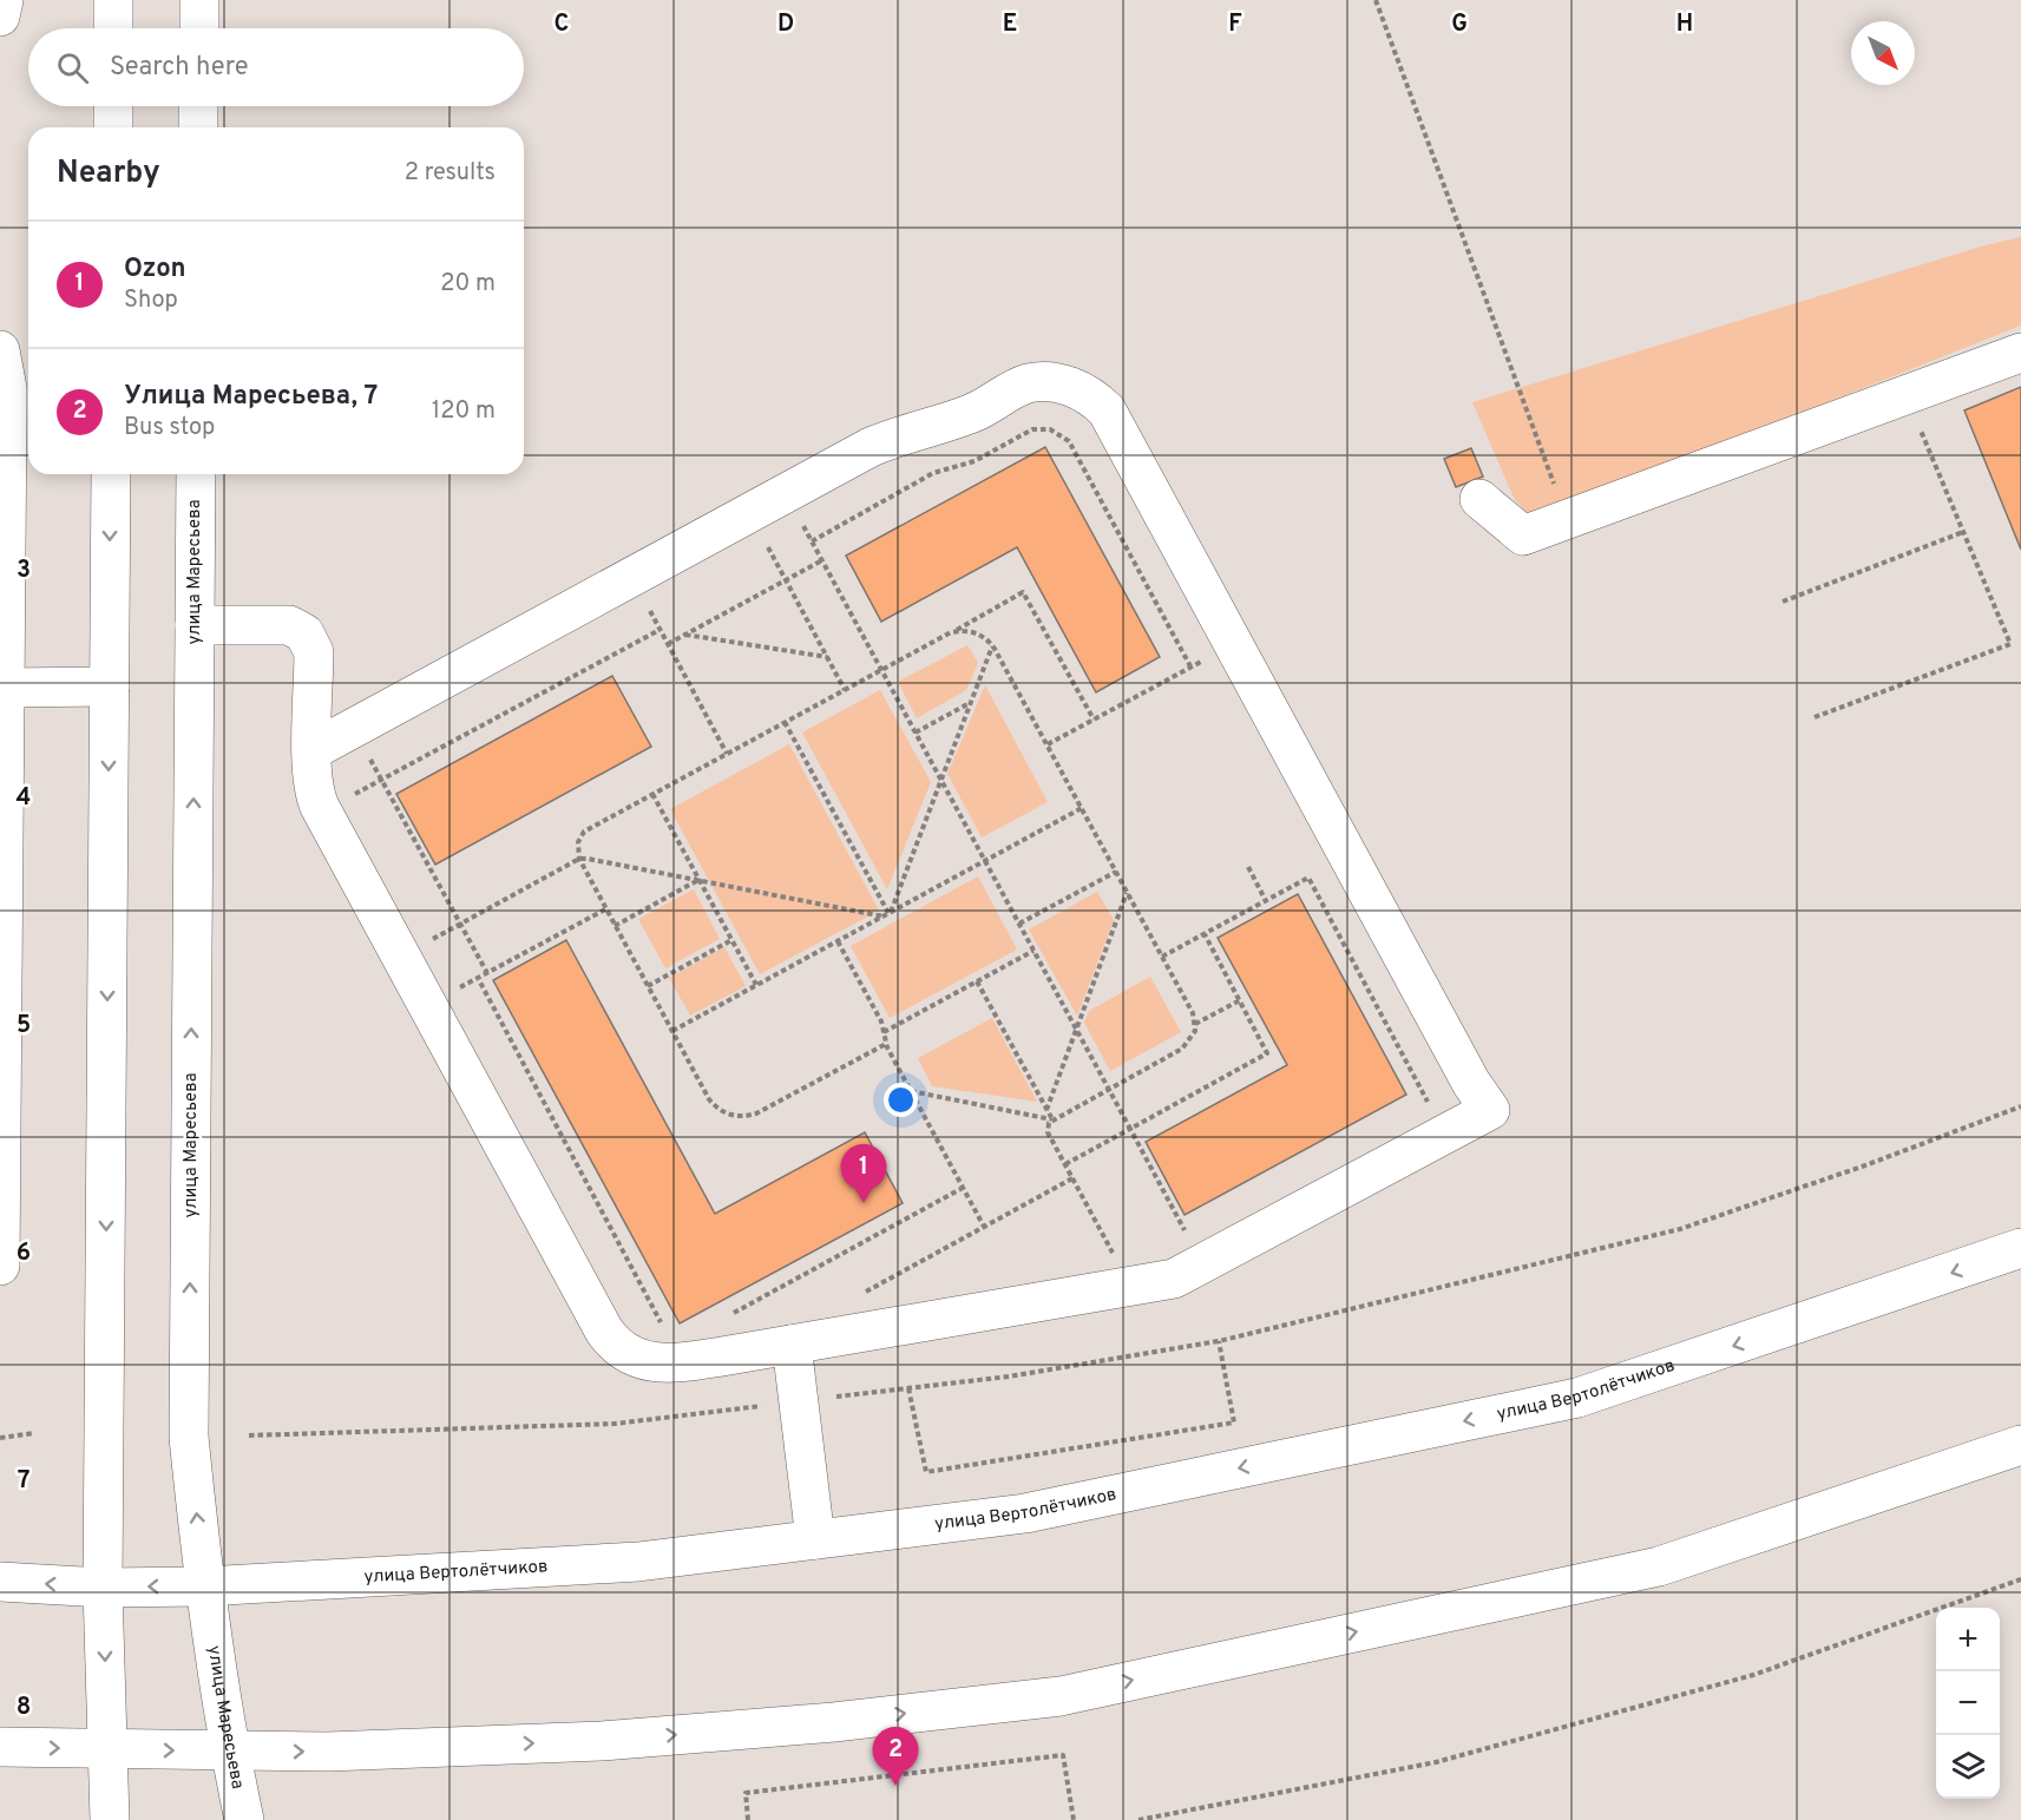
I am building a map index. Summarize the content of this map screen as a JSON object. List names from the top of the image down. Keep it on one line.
{"streets":{"street":["улица Маресьева","улица Вертолётчиков"]},"crossings":[["улица Маресьева","улица Вертолётчиков"]],"north":"bottom right","page":{"search":"Search here","heading":["Nearby","2 results"],"list":[{"mark":"1","name":"Ozon","note":"Shop","value":"20 m"},{"mark":"2","name":"Улица Маресьева, 7","note":"Bus stop","value":"120 m"}],"pins":["1","2"],"map_buttons":["+","−"]},"grid":{"columns":["C","D","E","F","G","H"],"rows":["3","4","5","6","7","8"]}}
